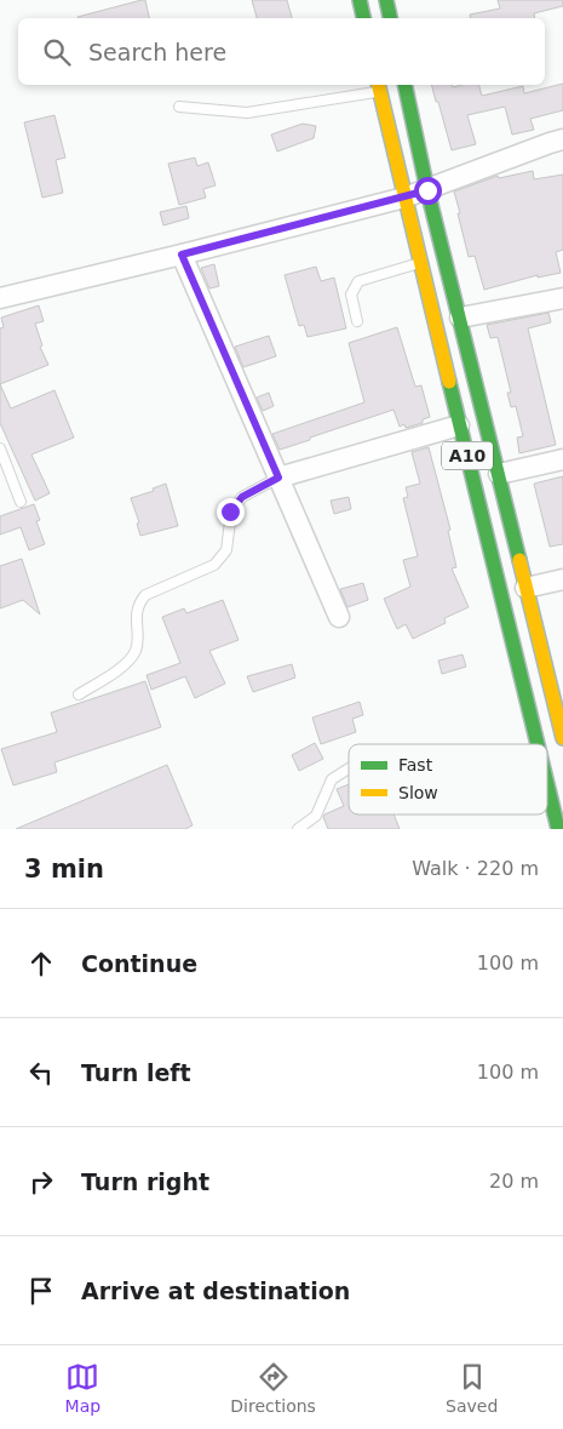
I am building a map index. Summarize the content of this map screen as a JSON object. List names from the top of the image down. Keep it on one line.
{"streets":{"highway":["A10"]},"legend":["Fast","Slow"],"page":{"search":"Search here","heading":["3 min","Walk · 220 m"],"list":[["Continue","100 m"],["Turn left","100 m"],["Turn right","20 m"],"Arrive at destination"],"nav":["Map","Directions","Saved"]}}
